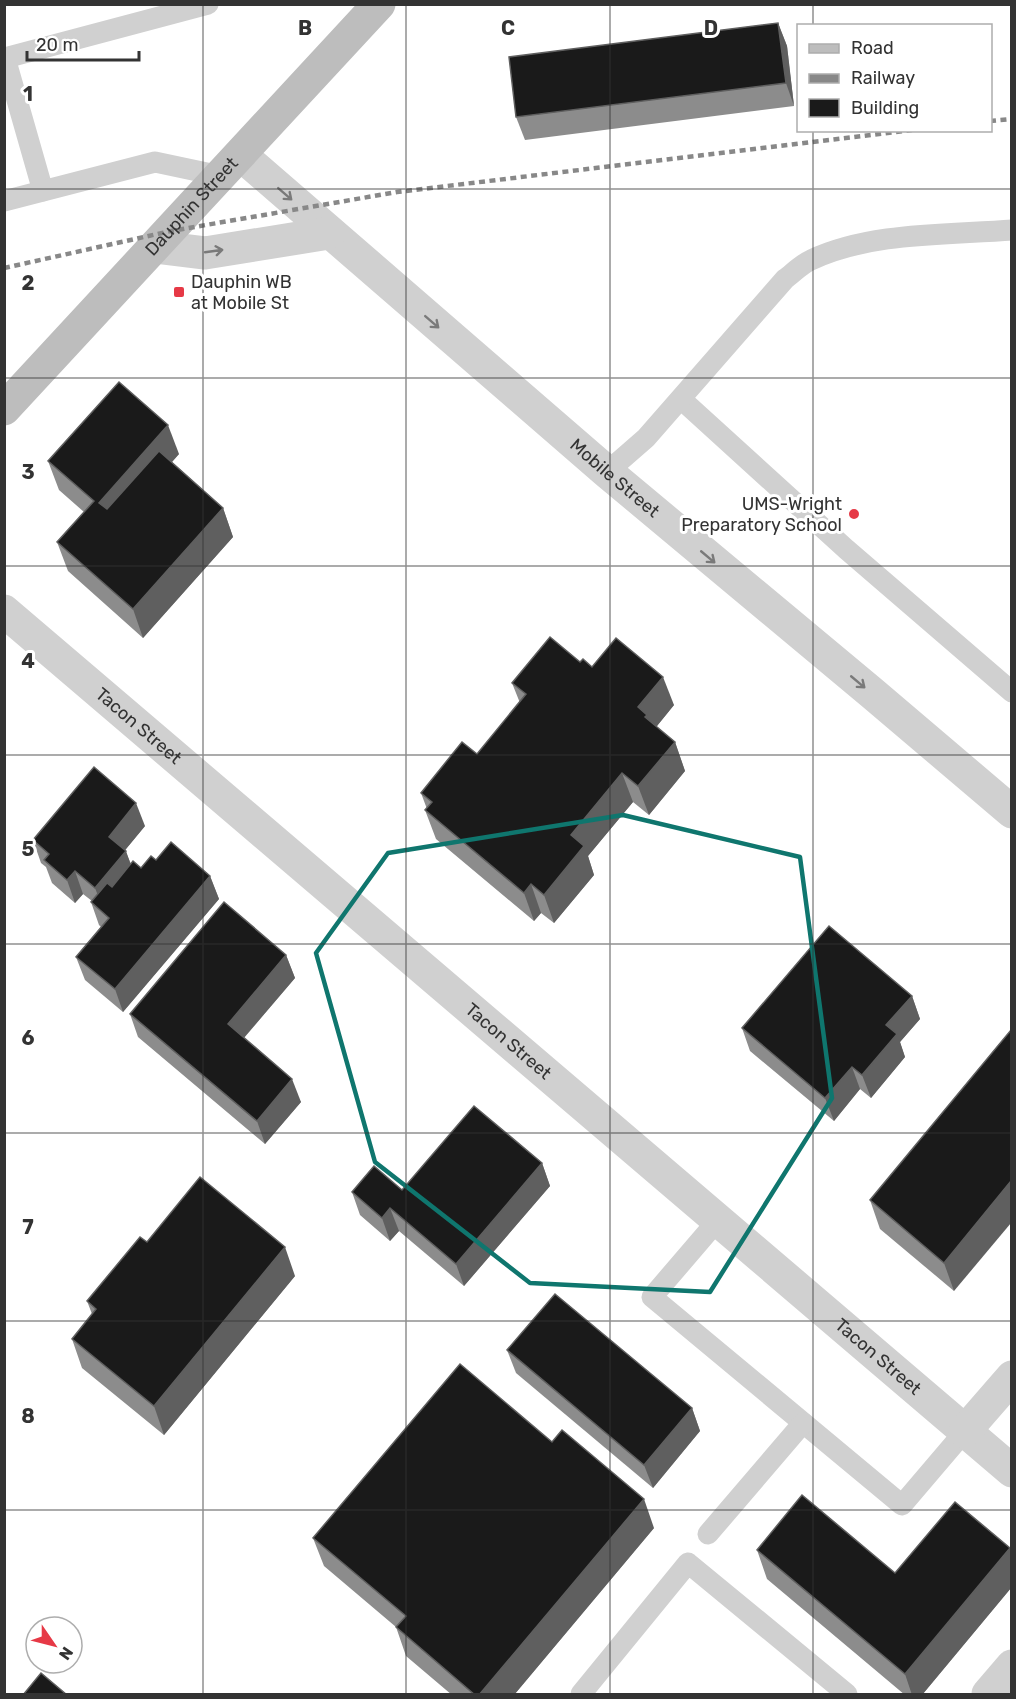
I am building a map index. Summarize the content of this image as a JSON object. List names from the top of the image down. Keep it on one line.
{"streets":{"main road":["Dauphin Street"],"street":["Mobile Street","Tacon Street"]},"crossings":[["Dauphin Street","Mobile Street"]],"one_way":["Mobile Street"],"places":{"transit":["Dauphin WB at Mobile St"],"other":["UMS-Wright Preparatory School"]},"legend":["Road","Railway","Building"],"scale_bar":"20 m","north":"bottom right","grid":{"columns":["B","C","D"],"rows":["1","2","3","4","5","6","7","8"]}}
